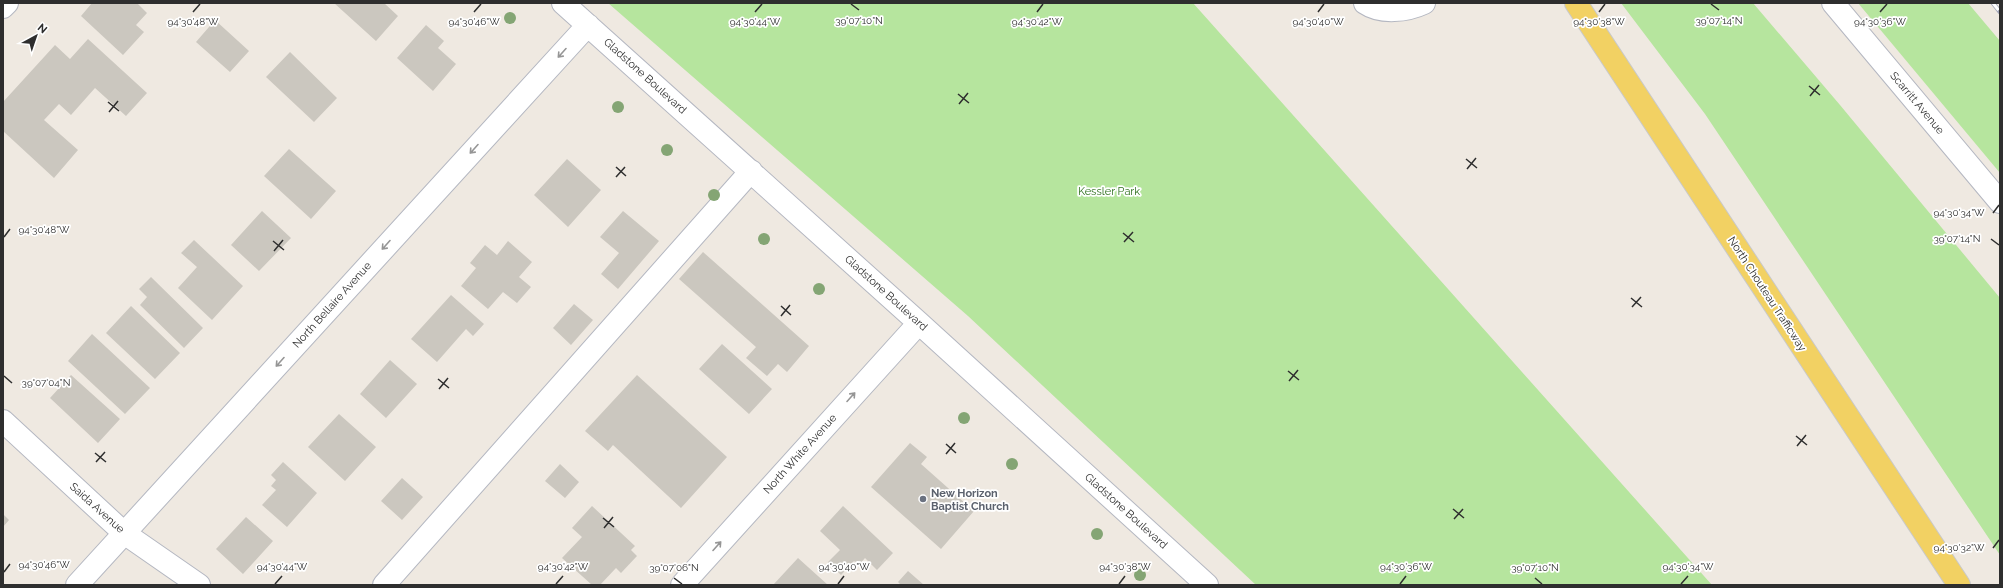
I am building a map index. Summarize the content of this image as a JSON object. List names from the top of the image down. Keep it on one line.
{"streets":{"main road":["North Chouteau Trafficway"],"street":["Gladstone Boulevard","Scarritt Avenue","North Bellaire Avenue","North White Avenue","Saida Avenue"]},"crossings":[["Gladstone Boulevard","North Bellaire Avenue"],["Gladstone Boulevard","North White Avenue"],["North Bellaire Avenue","Saida Avenue"]],"one_way":["North Bellaire Avenue","North White Avenue"],"parks":["Kessler Park"],"places":["New Horizon Baptist Church"],"north":"top right","coordinates":["39°07'10\"N","39°07'14\"N","94°30'48\"W","94°30'46\"W","94°30'44\"W","94°30'42\"W","94°30'40\"W","94°30'38\"W","94°30'36\"W","94°30'34\"W","39°07'04\"N","94°30'32\"W","39°07'06\"N"]}
